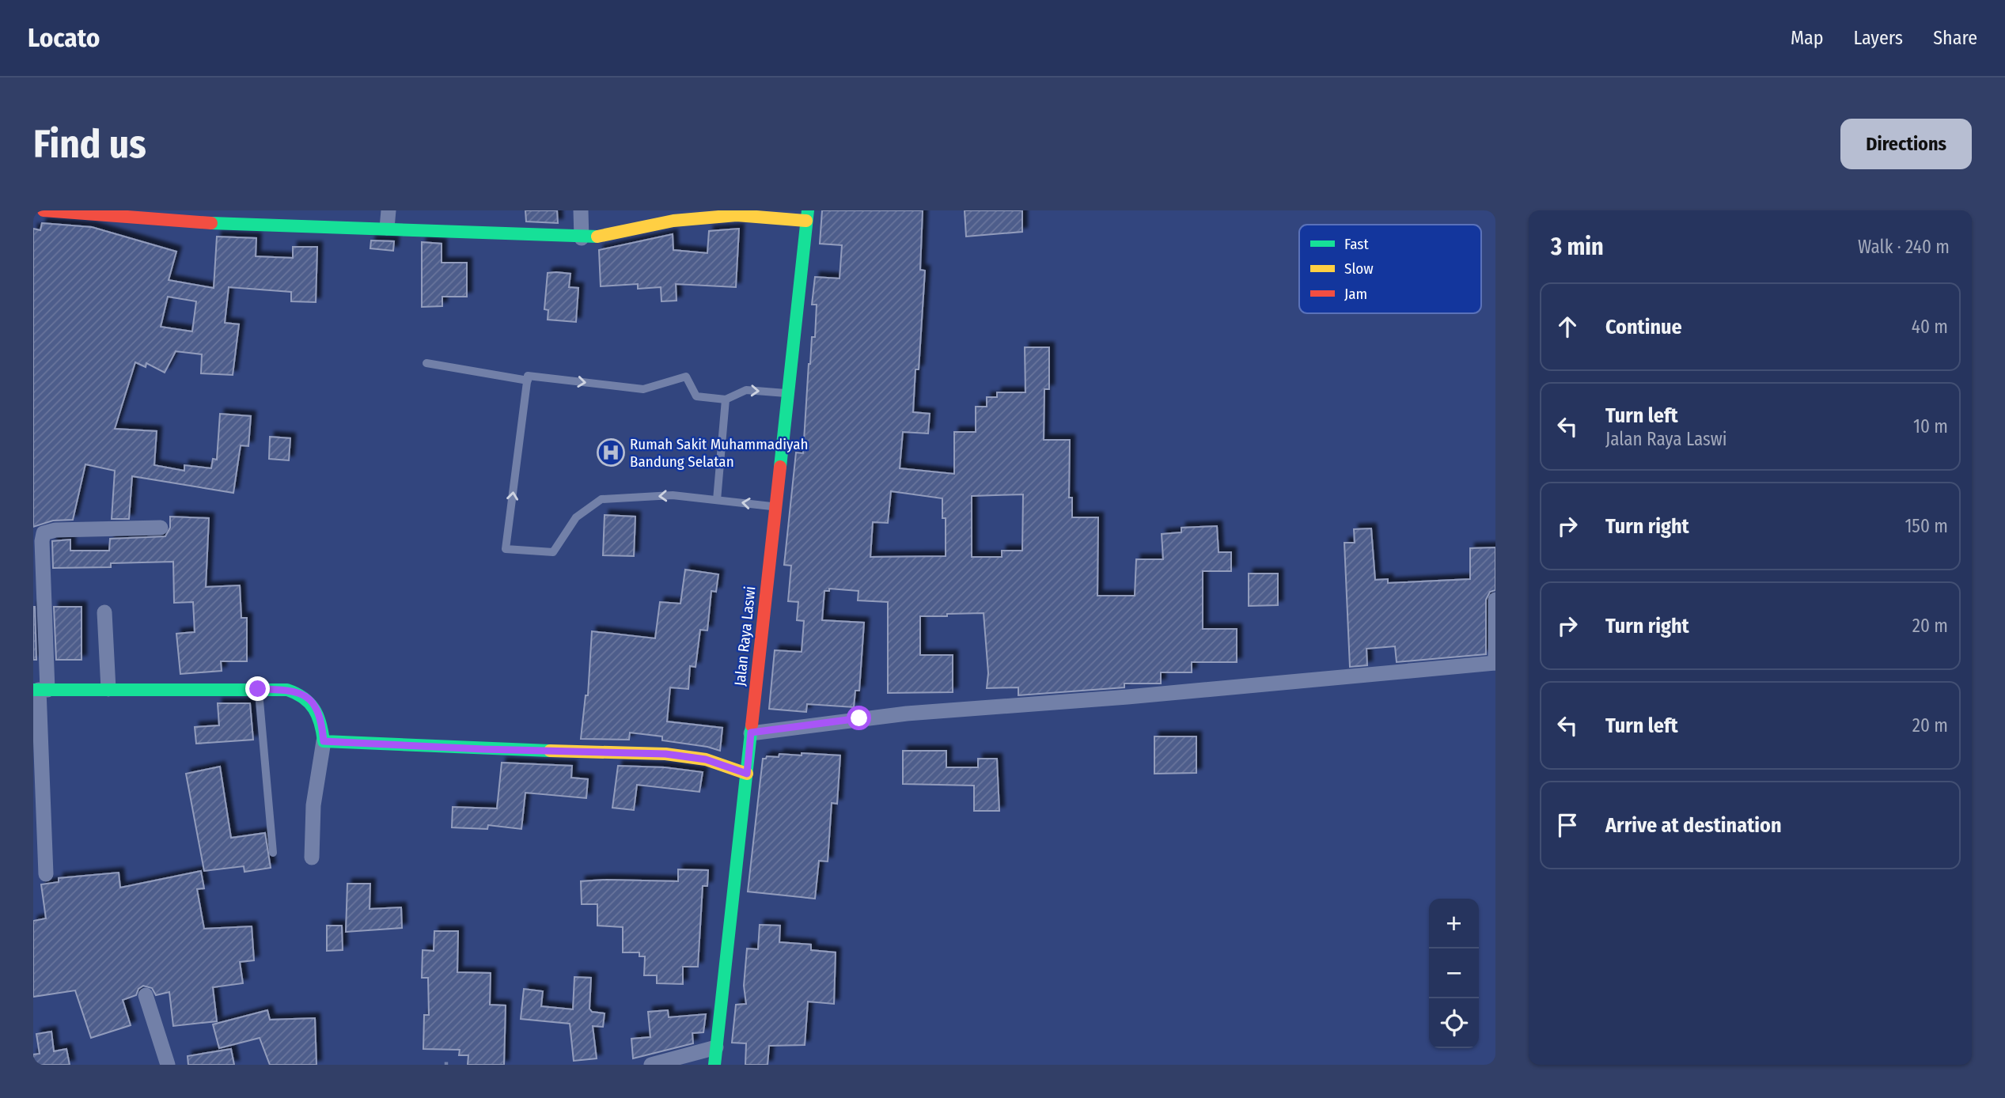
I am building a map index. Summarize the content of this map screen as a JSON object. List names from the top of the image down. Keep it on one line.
{"streets":{"street":["Jalan Raya Laswi"]},"places":{"hospital":["Rumah Sakit Muhammadiyah Bandung Selatan"]},"legend":["Fast","Slow","Jam"],"page":{"header":"Locato","nav":["Map","Layers","Share"],"buttons":"Directions","title":"Find us","heading":["3 min","Walk · 240 m"],"list":[["Continue","40 m"],["Turn left","Jalan Raya Laswi","10 m"],["Turn right","150 m"],["Turn right","20 m"],["Turn left","20 m"],"Arrive at destination"],"map_buttons":["+","−"]}}
